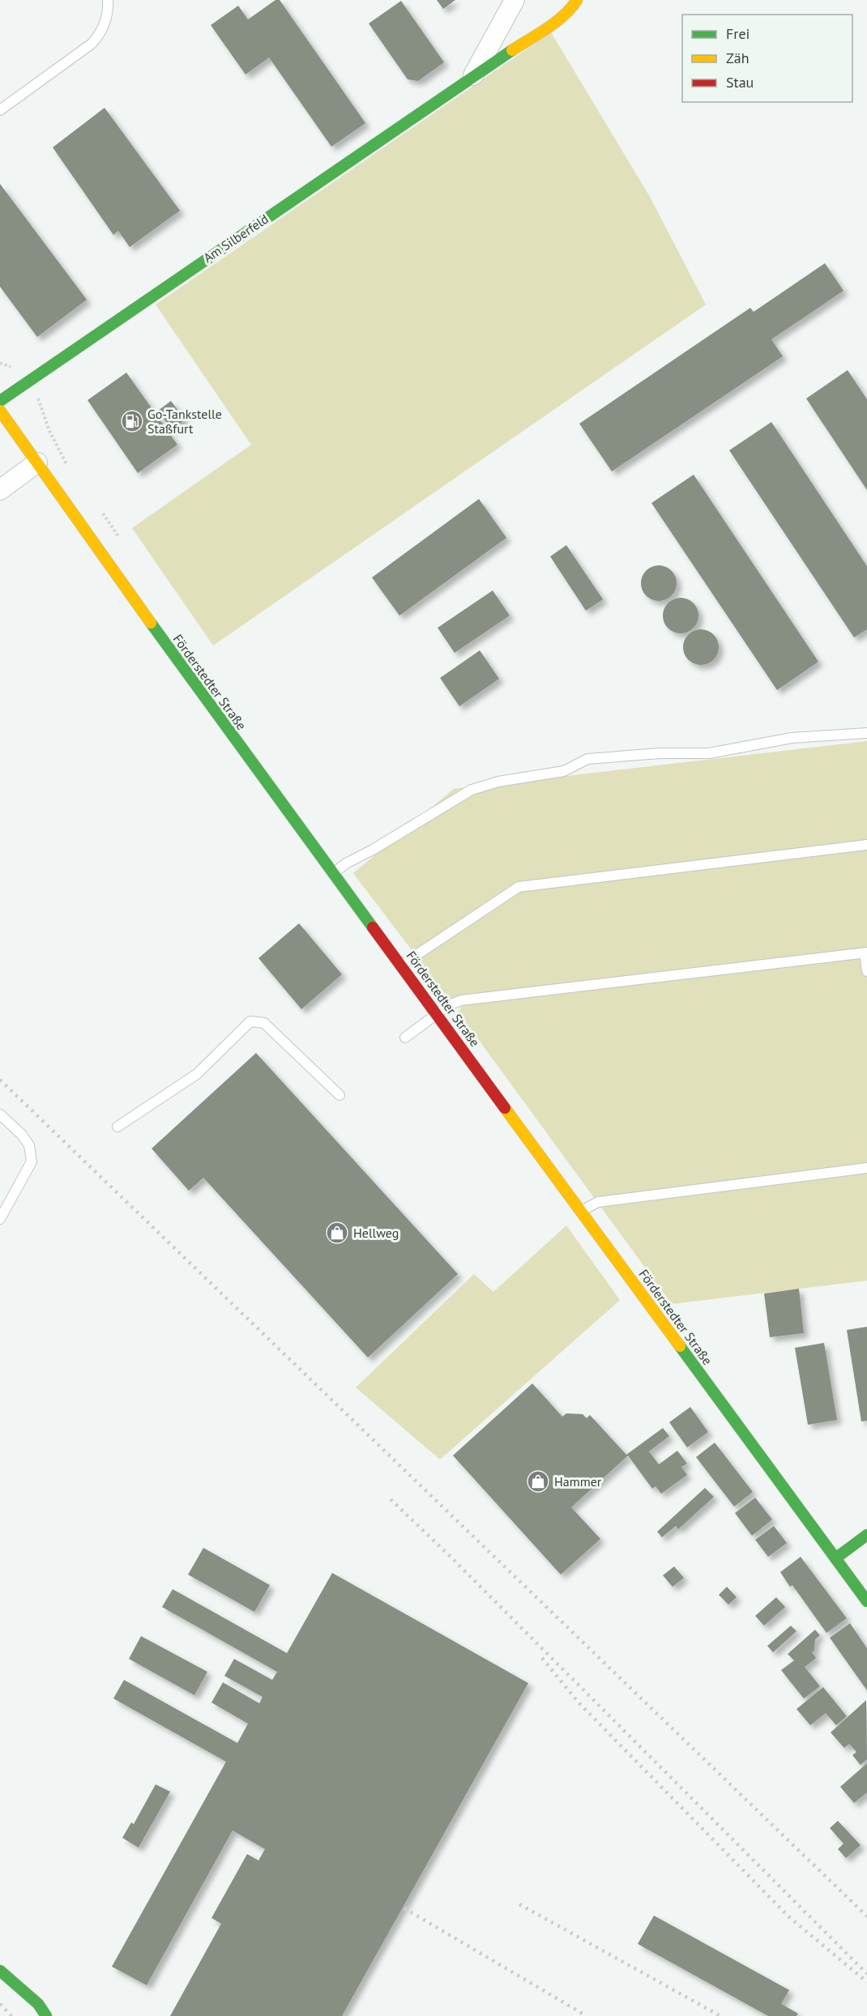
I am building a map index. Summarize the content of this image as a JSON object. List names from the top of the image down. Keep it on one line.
{"streets":{"main road":["Am Silberfeld","Förderstedter Straße"]},"places":{"fuel station":["Go-Tankstelle Staßfurt"],"shop":["Hellweg","Hammer"]},"legend":["Frei","Zäh","Stau"]}
